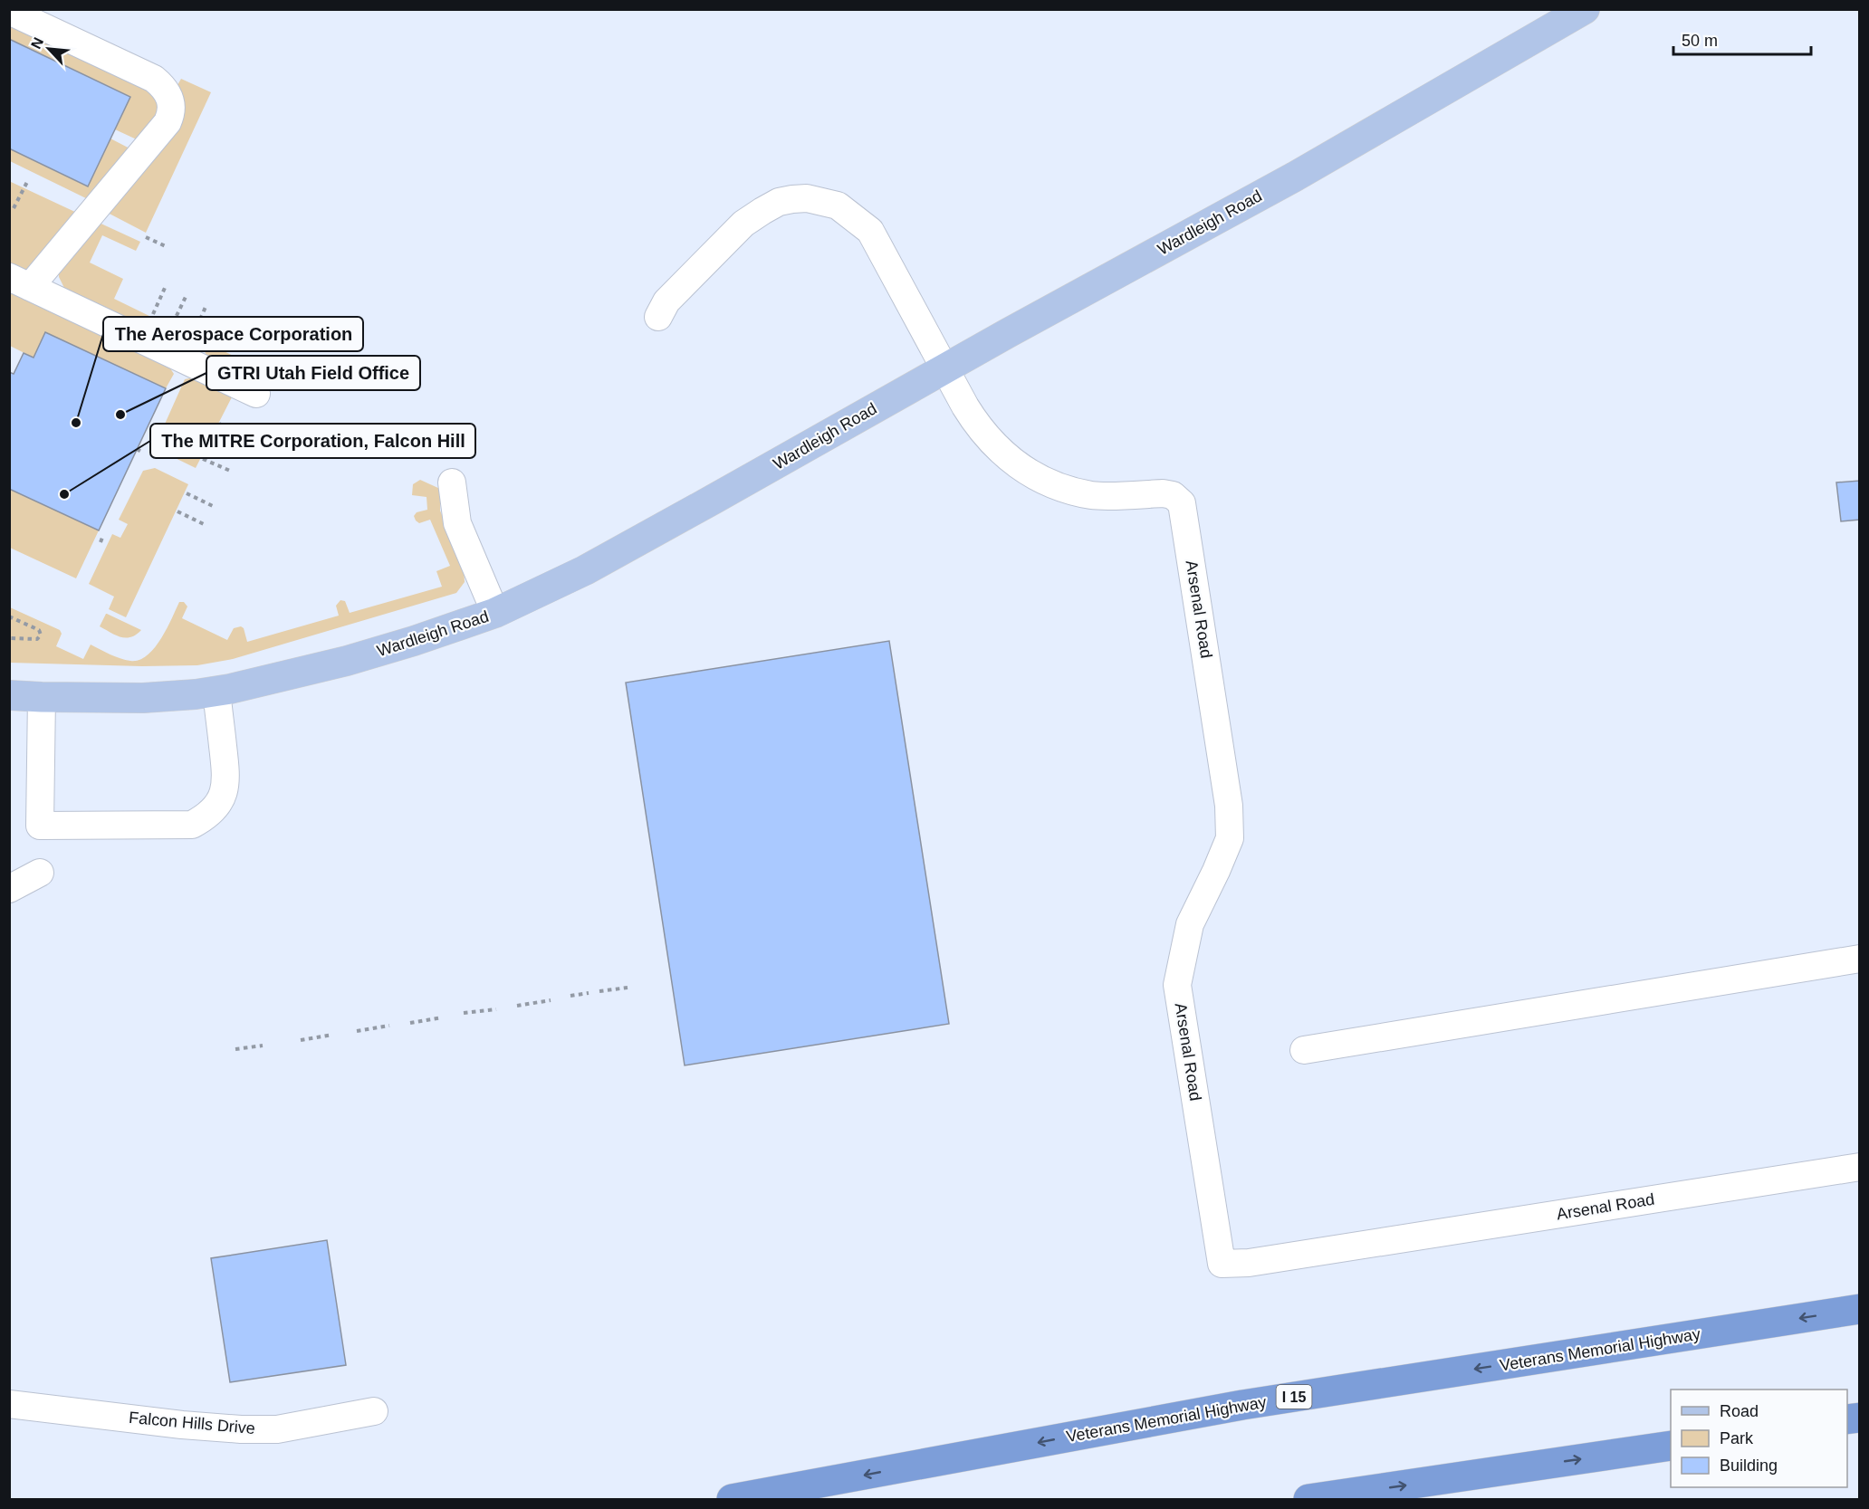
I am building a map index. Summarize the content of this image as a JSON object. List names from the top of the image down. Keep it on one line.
{"streets":{"highway":["Veterans Memorial Highway","I 15"],"main road":["Wardleigh Road"],"street":["Arsenal Road","Falcon Hills Drive"]},"crossings":[["Wardleigh Road","Arsenal Road"]],"places":["GTRI Utah Field Office","The Aerospace Corporation","The MITRE Corporation, Falcon Hill"],"legend":["Road","Park","Building"],"scale_bar":"50 m","north":"top left"}
